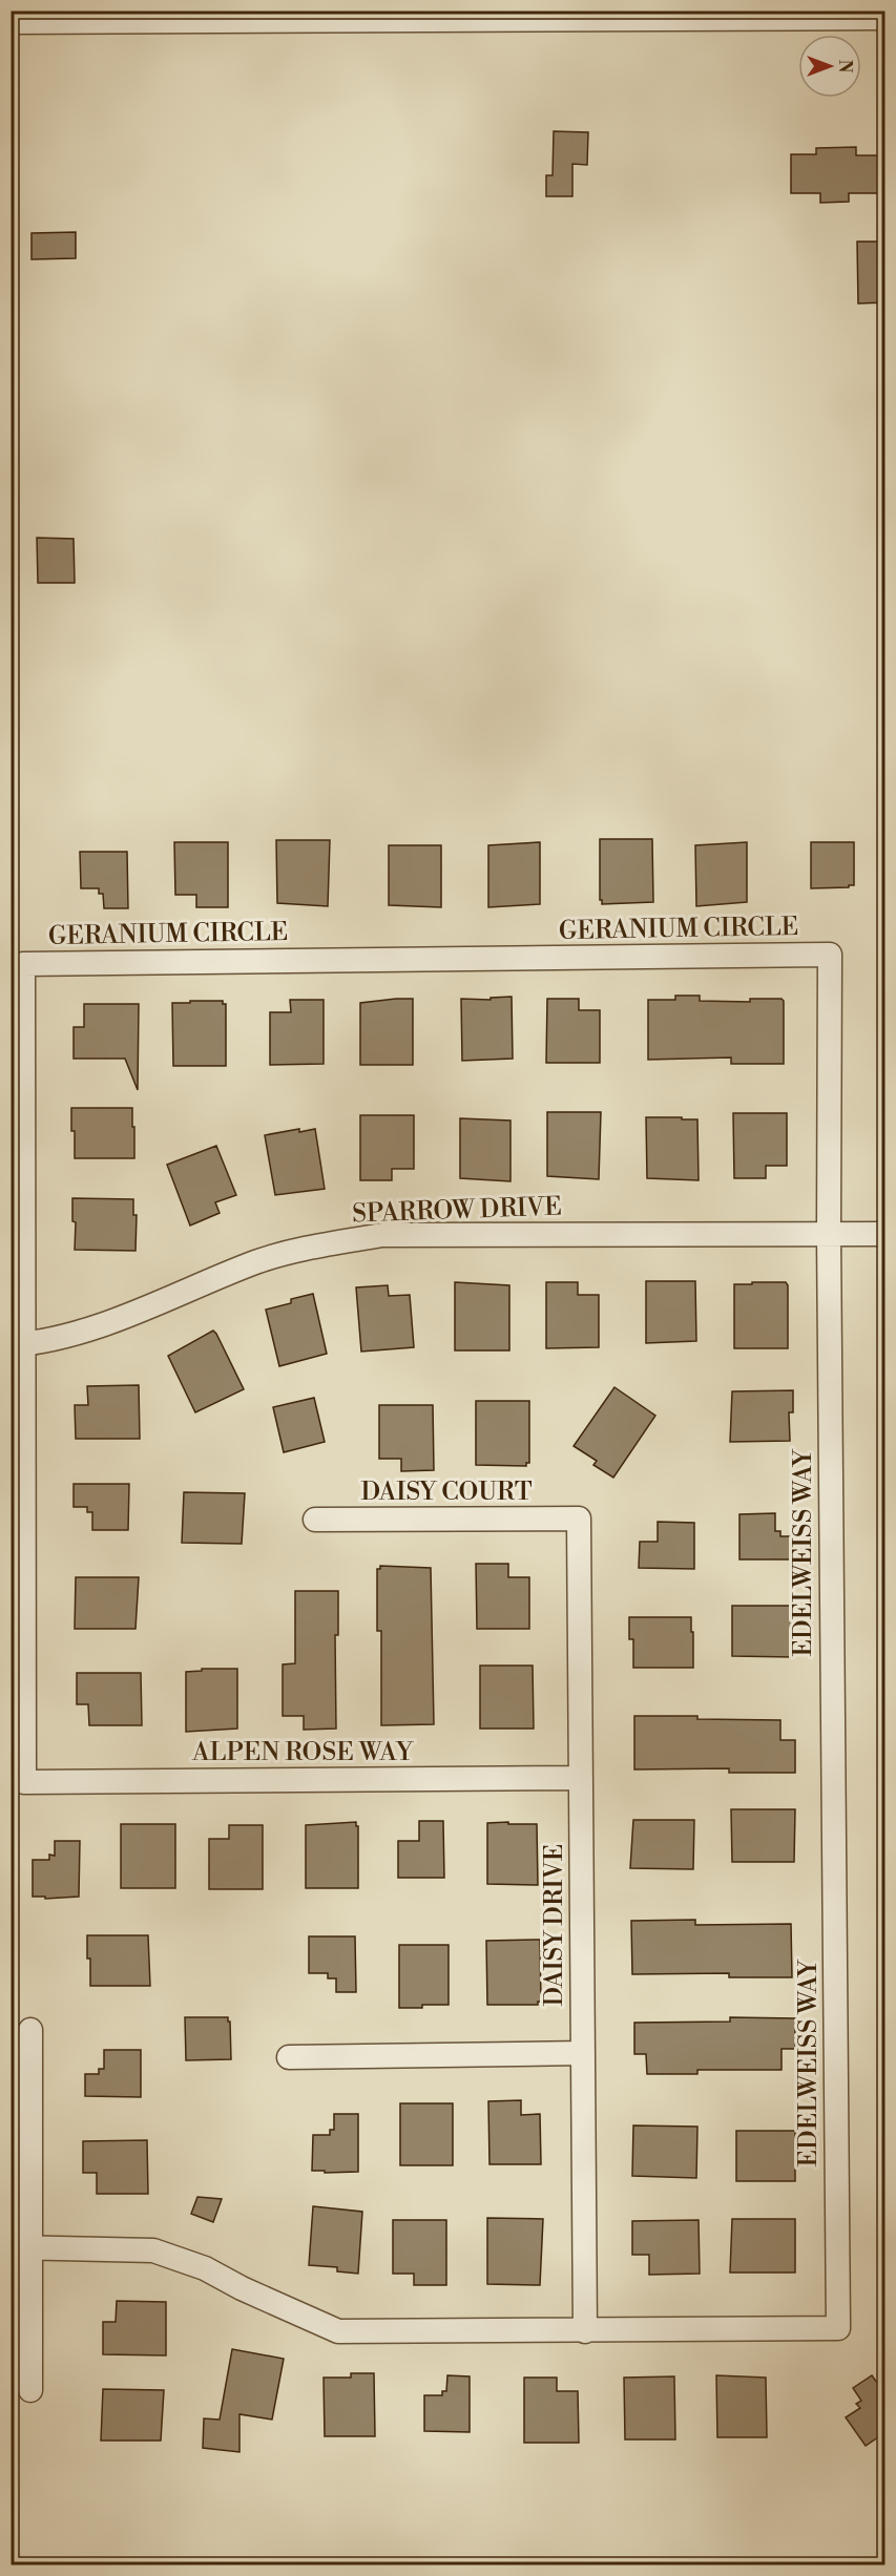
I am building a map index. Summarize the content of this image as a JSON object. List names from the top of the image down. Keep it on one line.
{"streets":{"street":["GERANIUM CIRCLE","SPARROW DRIVE","DAISY COURT","EDELWEISS WAY","ALPEN ROSE WAY","DAISY DRIVE"]},"crossings":[["GERANIUM CIRCLE","SPARROW DRIVE"],["GERANIUM CIRCLE","EDELWEISS WAY"],["GERANIUM CIRCLE","ALPEN ROSE WAY"],["SPARROW DRIVE","EDELWEISS WAY"],["DAISY COURT","DAISY DRIVE"],["EDELWEISS WAY","DAISY DRIVE"],["ALPEN ROSE WAY","DAISY DRIVE"]],"north":"right"}
